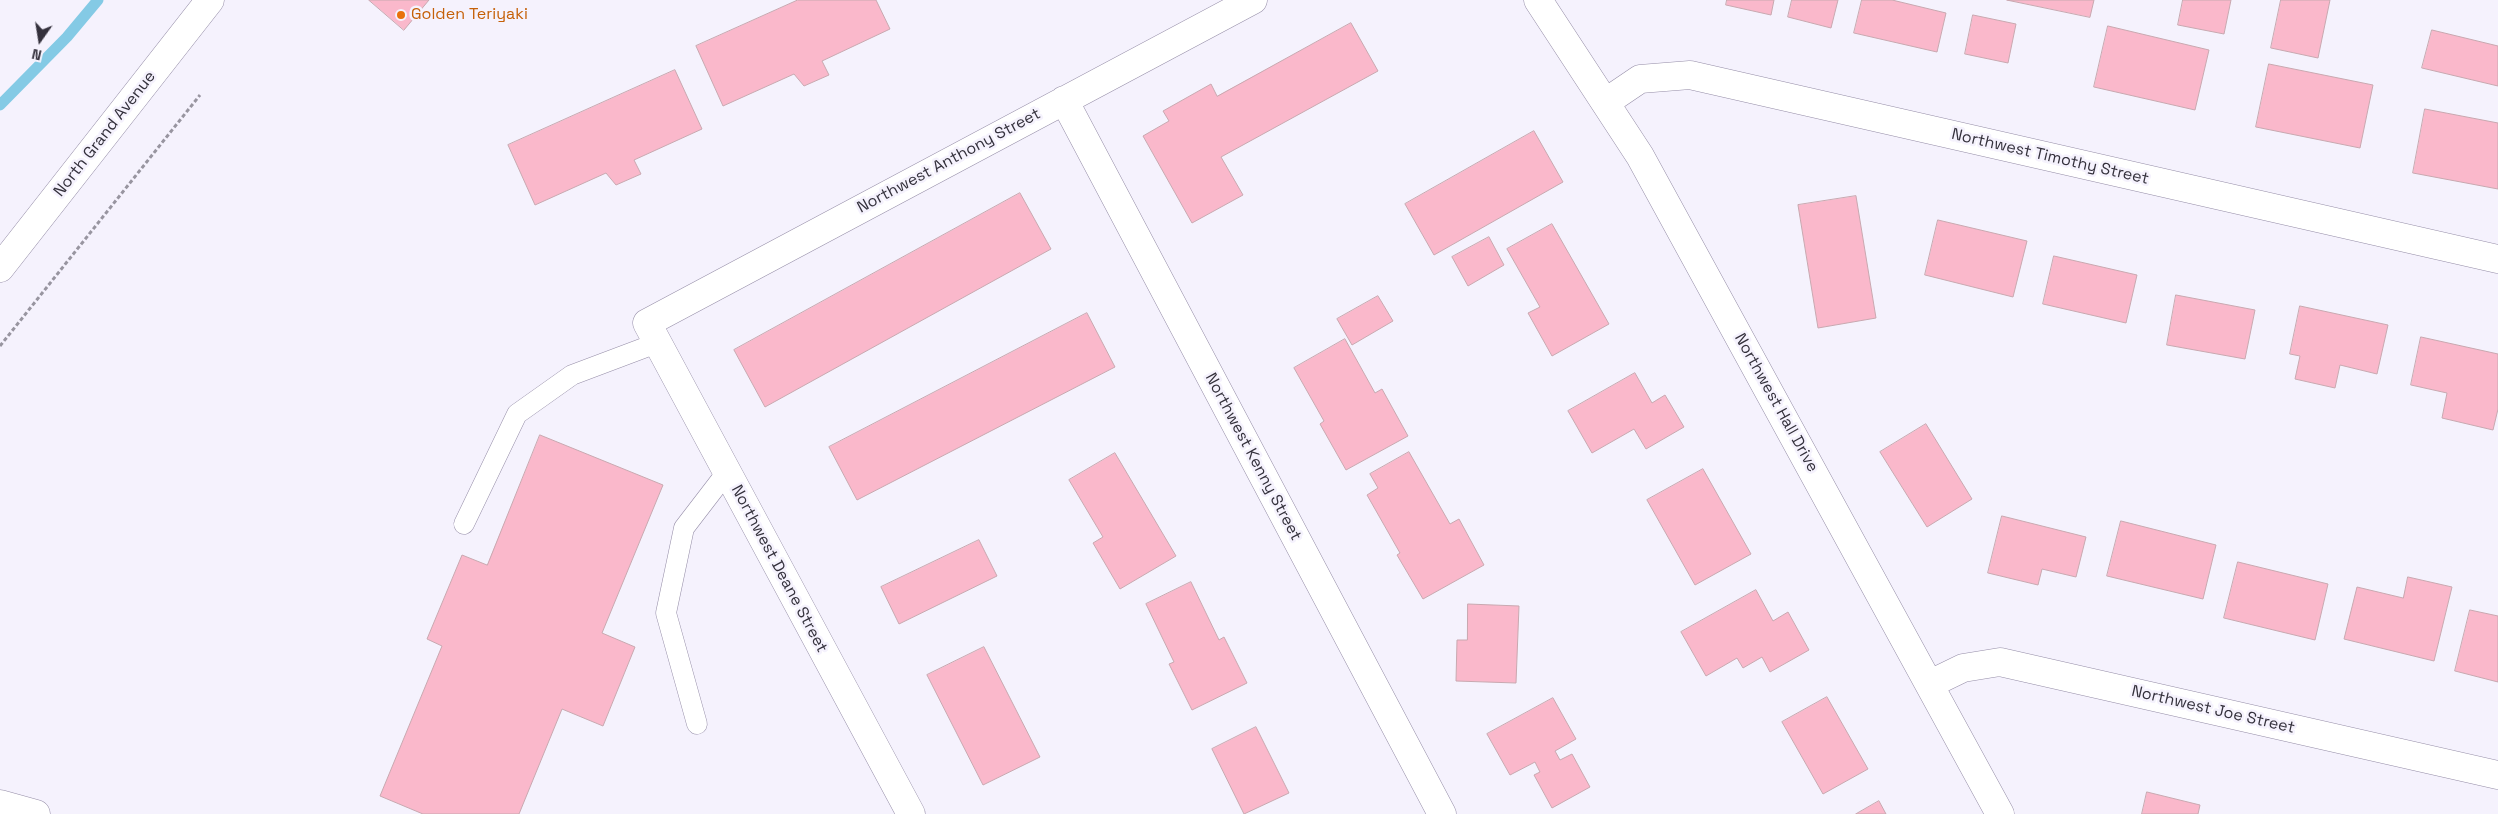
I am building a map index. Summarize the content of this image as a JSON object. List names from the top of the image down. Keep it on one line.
{"streets":{"street":["North Grand Avenue","Northwest Timothy Street","Northwest Anthony Street","Northwest Hall Drive","Northwest Kenny Street","Northwest Deane Street","Northwest Joe Street"]},"crossings":[["Northwest Timothy Street","Northwest Hall Drive"],["Northwest Anthony Street","Northwest Kenny Street"],["Northwest Anthony Street","Northwest Deane Street"],["Northwest Hall Drive","Northwest Joe Street"]],"places":["Golden Teriyaki"],"north":"bottom"}
